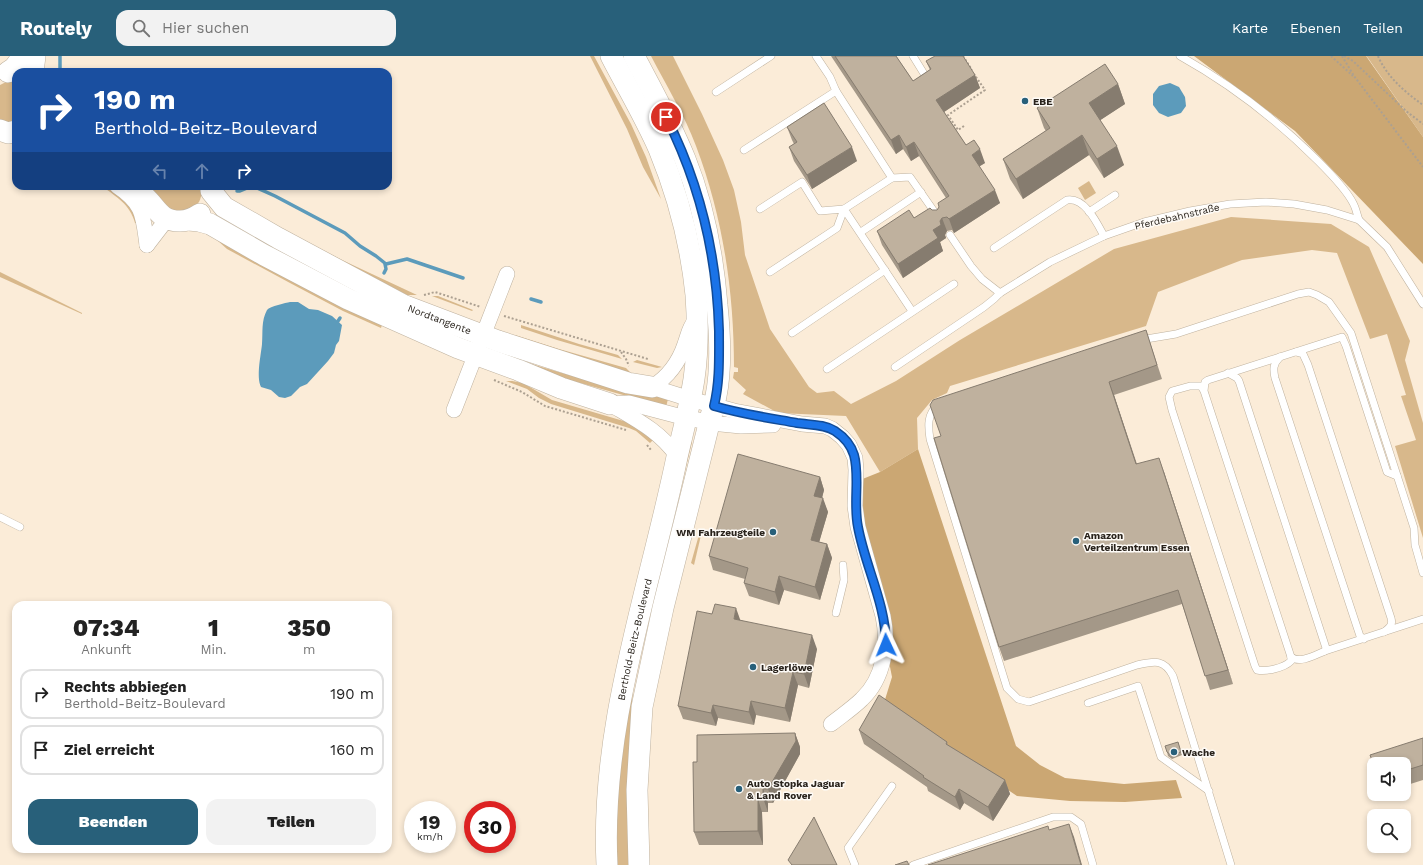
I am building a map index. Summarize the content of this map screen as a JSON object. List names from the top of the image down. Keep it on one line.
{"streets":{"main road":["Nordtangente","Berthold-Beitz-Boulevard"],"lane":["Pferdebahnstraße"]},"crossings":[["Nordtangente","Berthold-Beitz-Boulevard"]],"places":["EBE","WM Fahrzeugteile","Amazon Verteilzentrum Essen","Lagerlöwe","Wache","Auto Stopka Jaguar & Land Rover"],"page":{"header":"Routely","search":"Hier suchen","nav":["Karte","Ebenen","Teilen"],"turn":["190 m","Berthold-Beitz-Boulevard"],"eta":["07:34","Ankunft","1","Min.","350","m"],"list":[{"name":"Rechts abbiegen","note":"Berthold-Beitz-Boulevard","value":"190 m"},{"name":"Ziel erreicht","value":"160 m"}],"buttons":["Beenden","Teilen"],"speed":"19 km/h","limit":"30"}}
